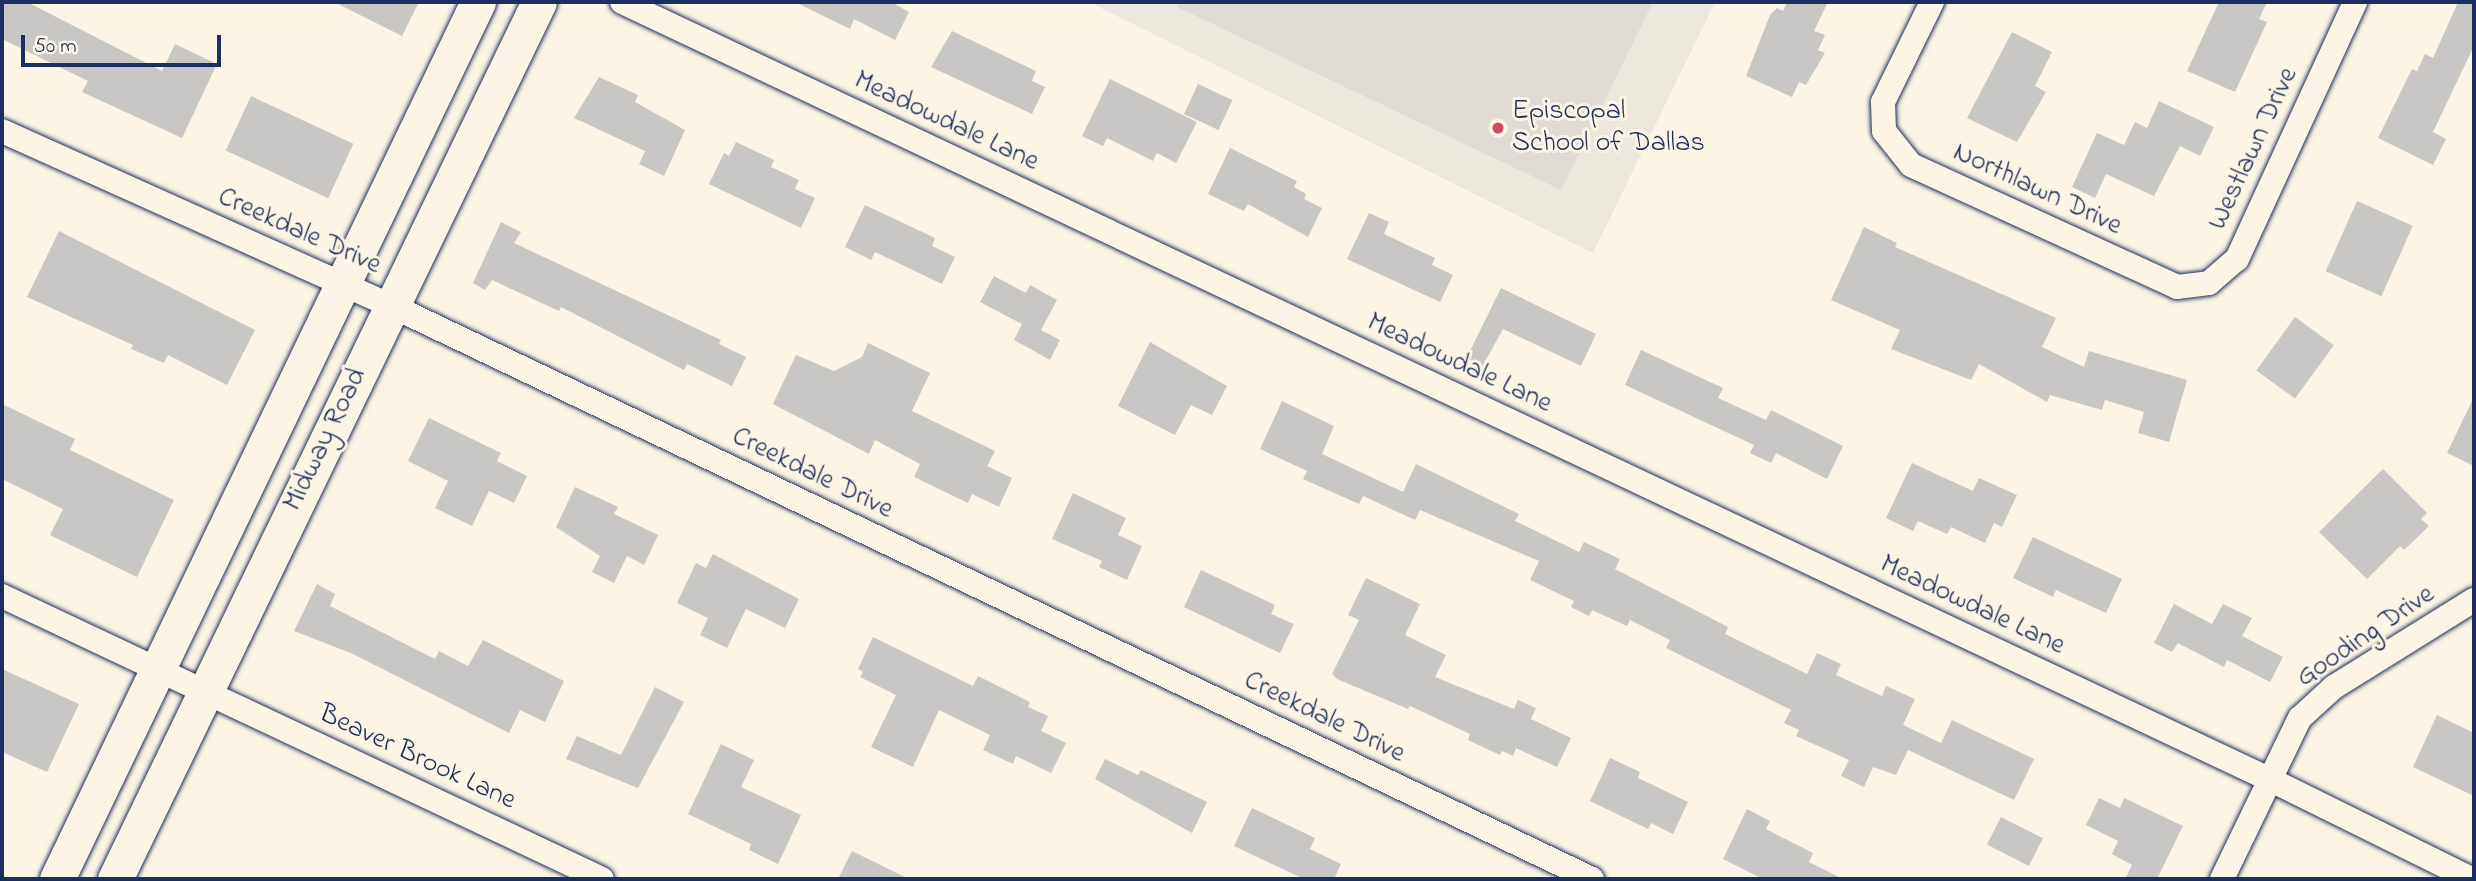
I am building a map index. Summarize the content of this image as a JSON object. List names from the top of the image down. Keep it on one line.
{"streets":{"main road":["Midway Road"],"street":["Meadowdale Lane","Westlawn Drive","Northlawn Drive","Creekdale Drive","Gooding Drive","Beaver Brook Lane"]},"crossings":[["Meadowdale Lane","Gooding Drive"],["Westlawn Drive","Northlawn Drive"],["Creekdale Drive","Midway Road"],["Midway Road","Beaver Brook Lane"]],"places":["Episcopal School of Dallas"],"scale_bar":"50 m"}
